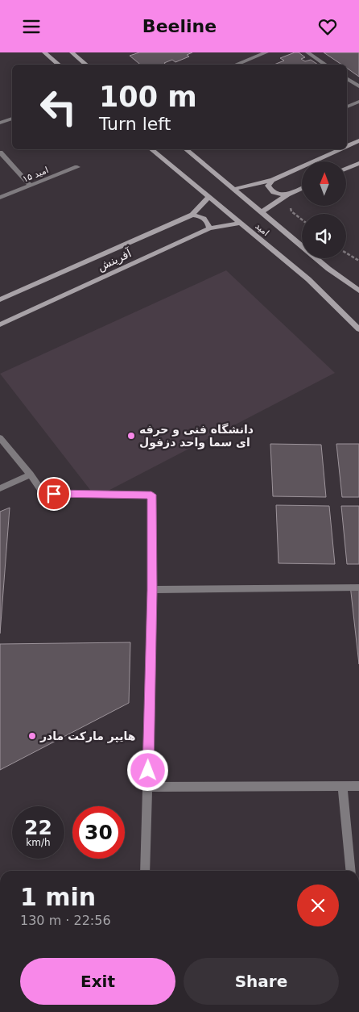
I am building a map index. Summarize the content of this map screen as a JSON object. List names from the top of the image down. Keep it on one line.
{"streets":{"main road":["امید","آفرینش"],"street":["امید ۱۵"]},"crossings":[["امید","آفرینش"]],"places":["دانشگاه فنی و حرفه ای سما واحد دزفول","هایپر مارکت مادر"],"north":"top","page":{"header":"Beeline","turn":["100 m","Turn left"],"speed":"22 km/h","limit":"30","heading":["1 min","130 m · 22:56"],"buttons":["Exit","Share"]}}
